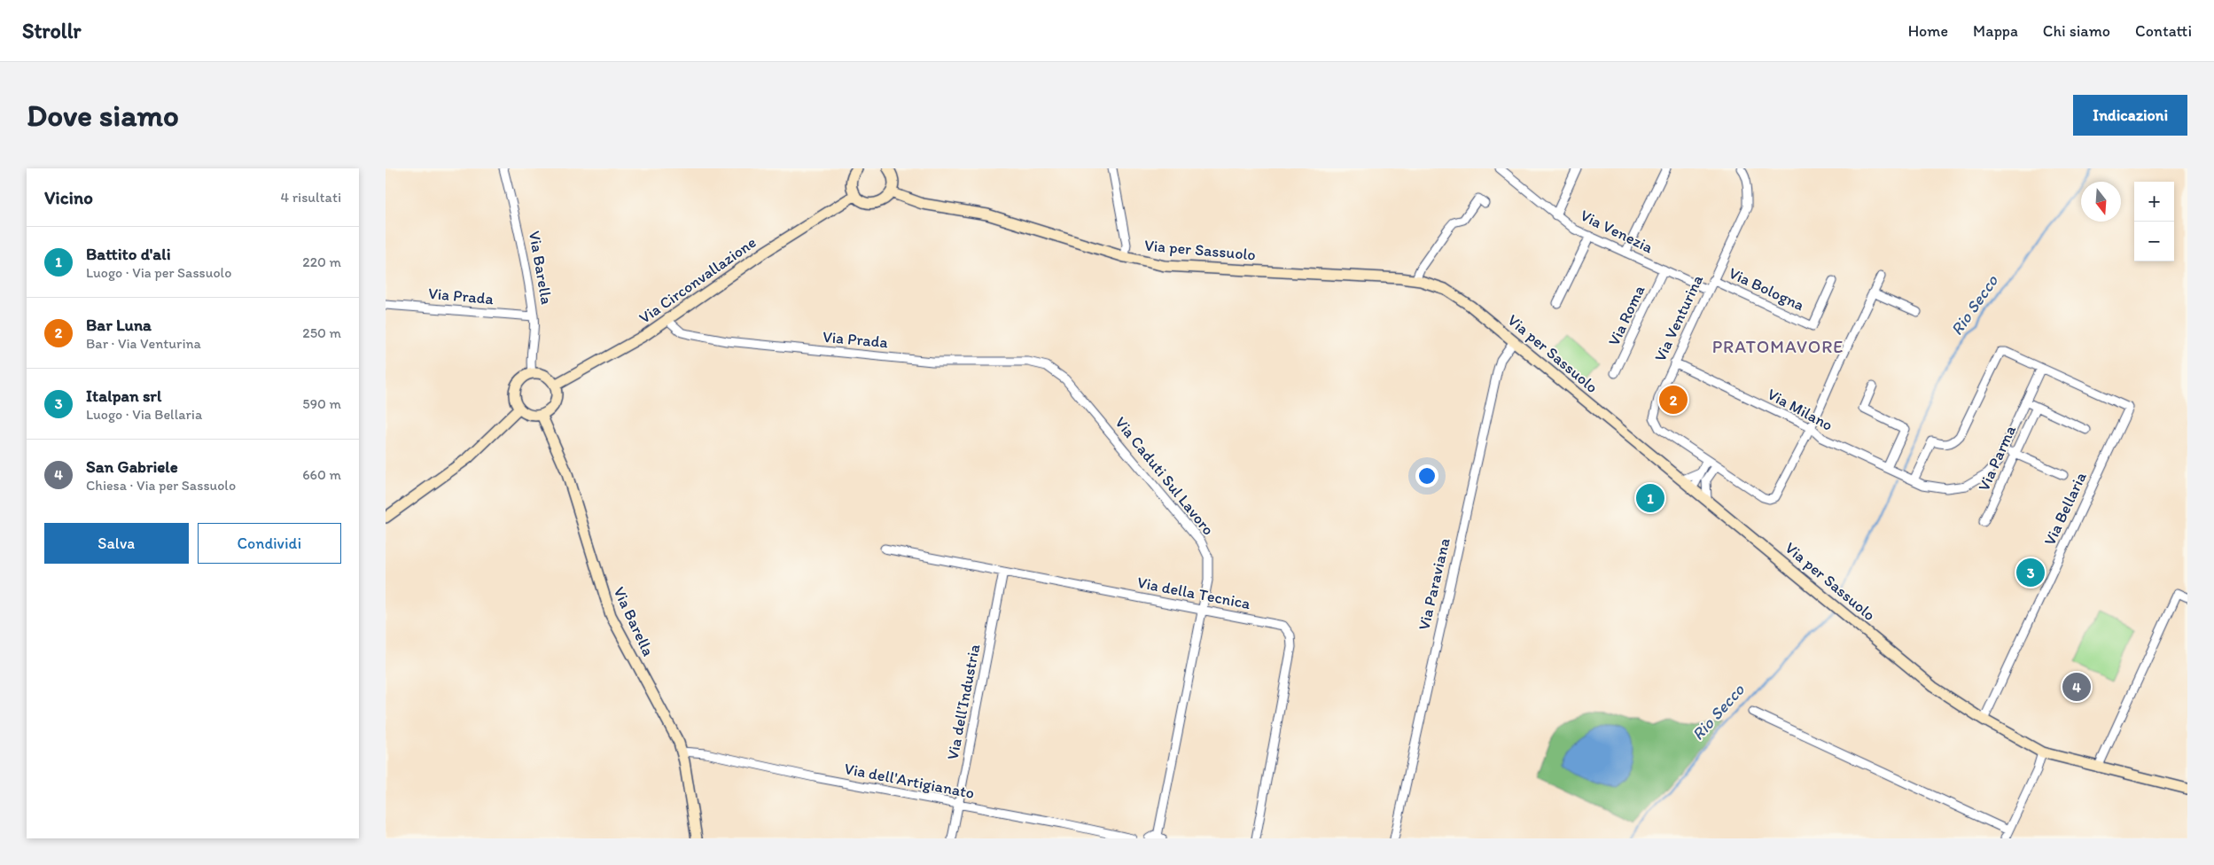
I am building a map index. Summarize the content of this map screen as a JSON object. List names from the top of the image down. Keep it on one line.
{"streets":{"main road":["Via per Sassuolo","Via Barella","Via Circonvallazione"],"street":["Via Venezia","Via Bologna","Via Prada","Via Roma","Via Venturina","Via Milano","Via Parma","Via Caduti Sul Lavoro","Via Bellaria","Via Paraviana","Via della Tecnica","Via dell’Industria","Via dell'Artigianato"]},"crossings":[["Via Venezia","Via Roma"],["Via Venezia","Via Venturina"],["Via per Sassuolo","Via Bellaria"],["Via per Sassuolo","Via Paraviana"],["Via Barella","Via Circonvallazione"],["Via Barella","Via Prada"],["Via Barella","Via dell'Artigianato"],["Via Circonvallazione","Via Prada"],["Via Bologna","Via Venturina"],["Via Prada","Via Caduti Sul Lavoro"],["Via Venturina","Via Milano"],["Via Milano","Via Bellaria"],["Via Caduti Sul Lavoro","Via della Tecnica"],["Via della Tecnica","Via dell’Industria"],["Via dell’Industria","Via dell'Artigianato"]],"districts":["PRATOMAVORE"],"water":["Rio Secco"],"north":"bottom","page":{"header":"Strollr","nav":["Home","Mappa","Chi siamo","Contatti"],"buttons":["Indicazioni",["Salva","Condividi"]],"title":"Dove siamo","heading":["Vicino","4 risultati"],"map_buttons":["+","−"],"list":[{"mark":"1","name":"Battito d'ali","note":"Luogo · Via per Sassuolo","value":"220 m"},{"mark":"2","name":"Bar Luna","note":"Bar · Via Venturina","value":"250 m"},{"mark":"3","name":"Italpan srl","note":"Luogo · Via Bellaria","value":"590 m"},{"mark":"4","name":"San Gabriele","note":"Chiesa · Via per Sassuolo","value":"660 m"}],"pins":["2","1","3","4"]}}
